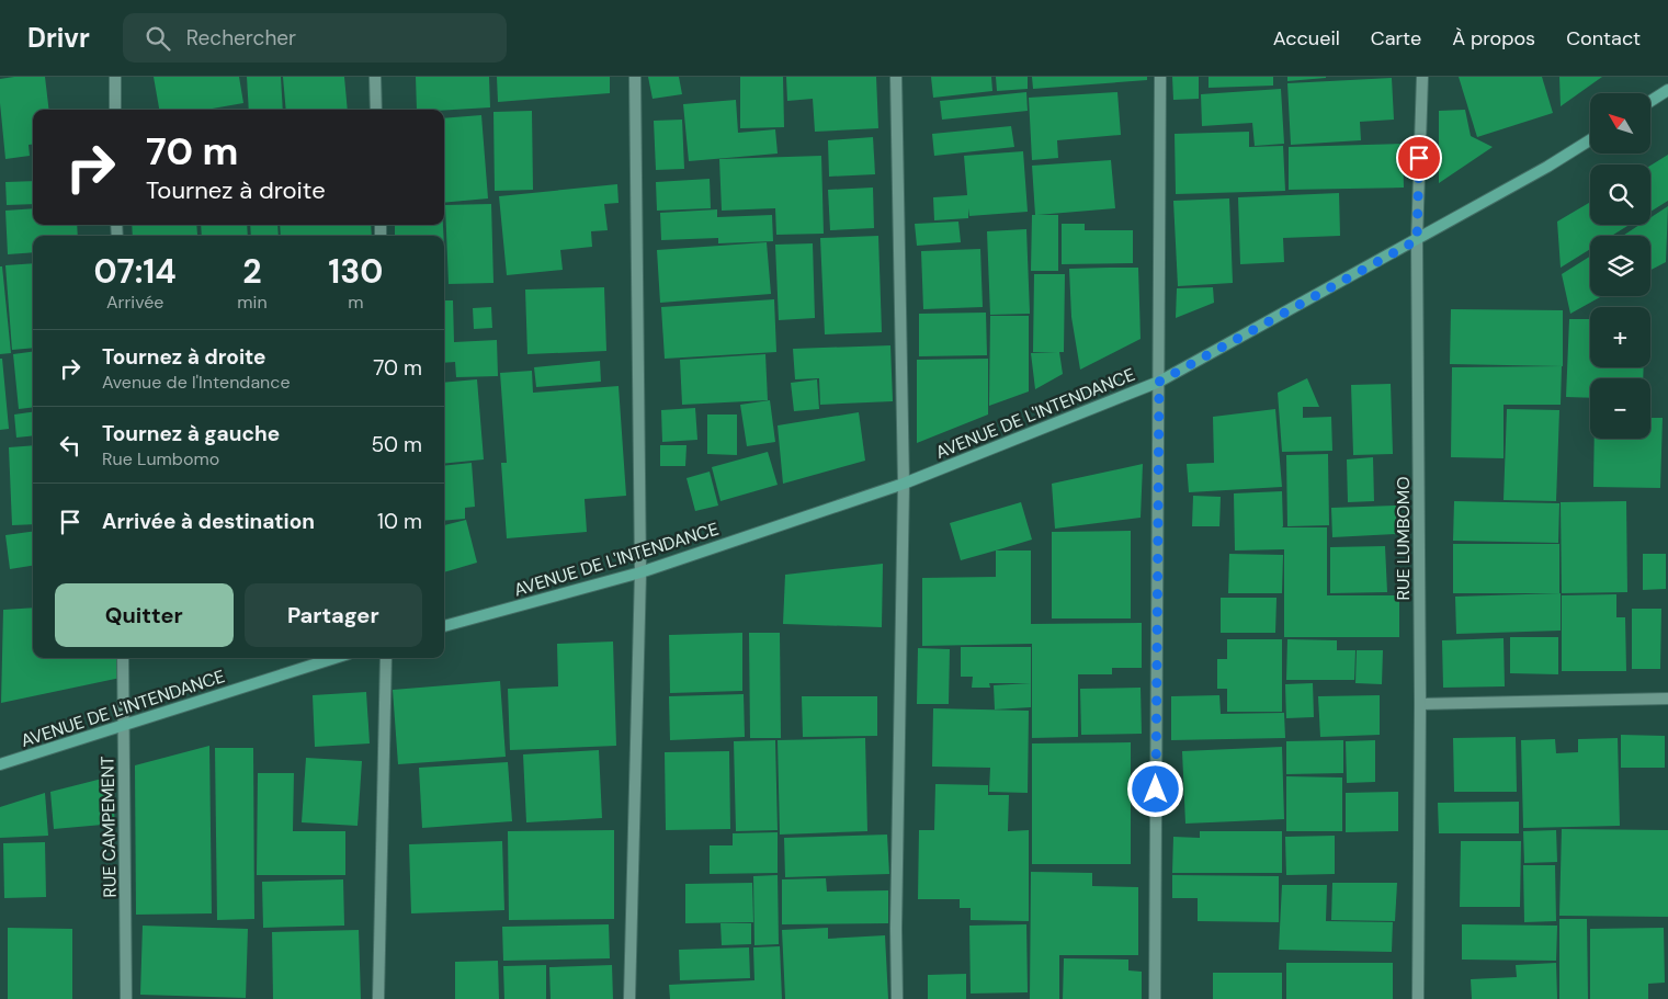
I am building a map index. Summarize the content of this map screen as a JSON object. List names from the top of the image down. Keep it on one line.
{"streets":{"street":["AVENUE DE L'INTENDANCE","RUE LUMBOMO","RUE CAMPEMENT"]},"crossings":[["AVENUE DE L'INTENDANCE","RUE LUMBOMO"],["AVENUE DE L'INTENDANCE","RUE CAMPEMENT"]],"north":"top left","page":{"header":"Drivr","search":"Rechercher","nav":["Accueil","Carte","À propos","Contact"],"map_buttons":["+","−"],"turn":["70 m","Tournez à droite"],"eta":["07:14","Arrivée","2","min","130","m"],"list":[{"name":"Tournez à droite","note":"Avenue de l'Intendance","value":"70 m"},{"name":"Tournez à gauche","note":"Rue Lumbomo","value":"50 m"},{"name":"Arrivée à destination","value":"10 m"}],"buttons":["Quitter","Partager"]}}
